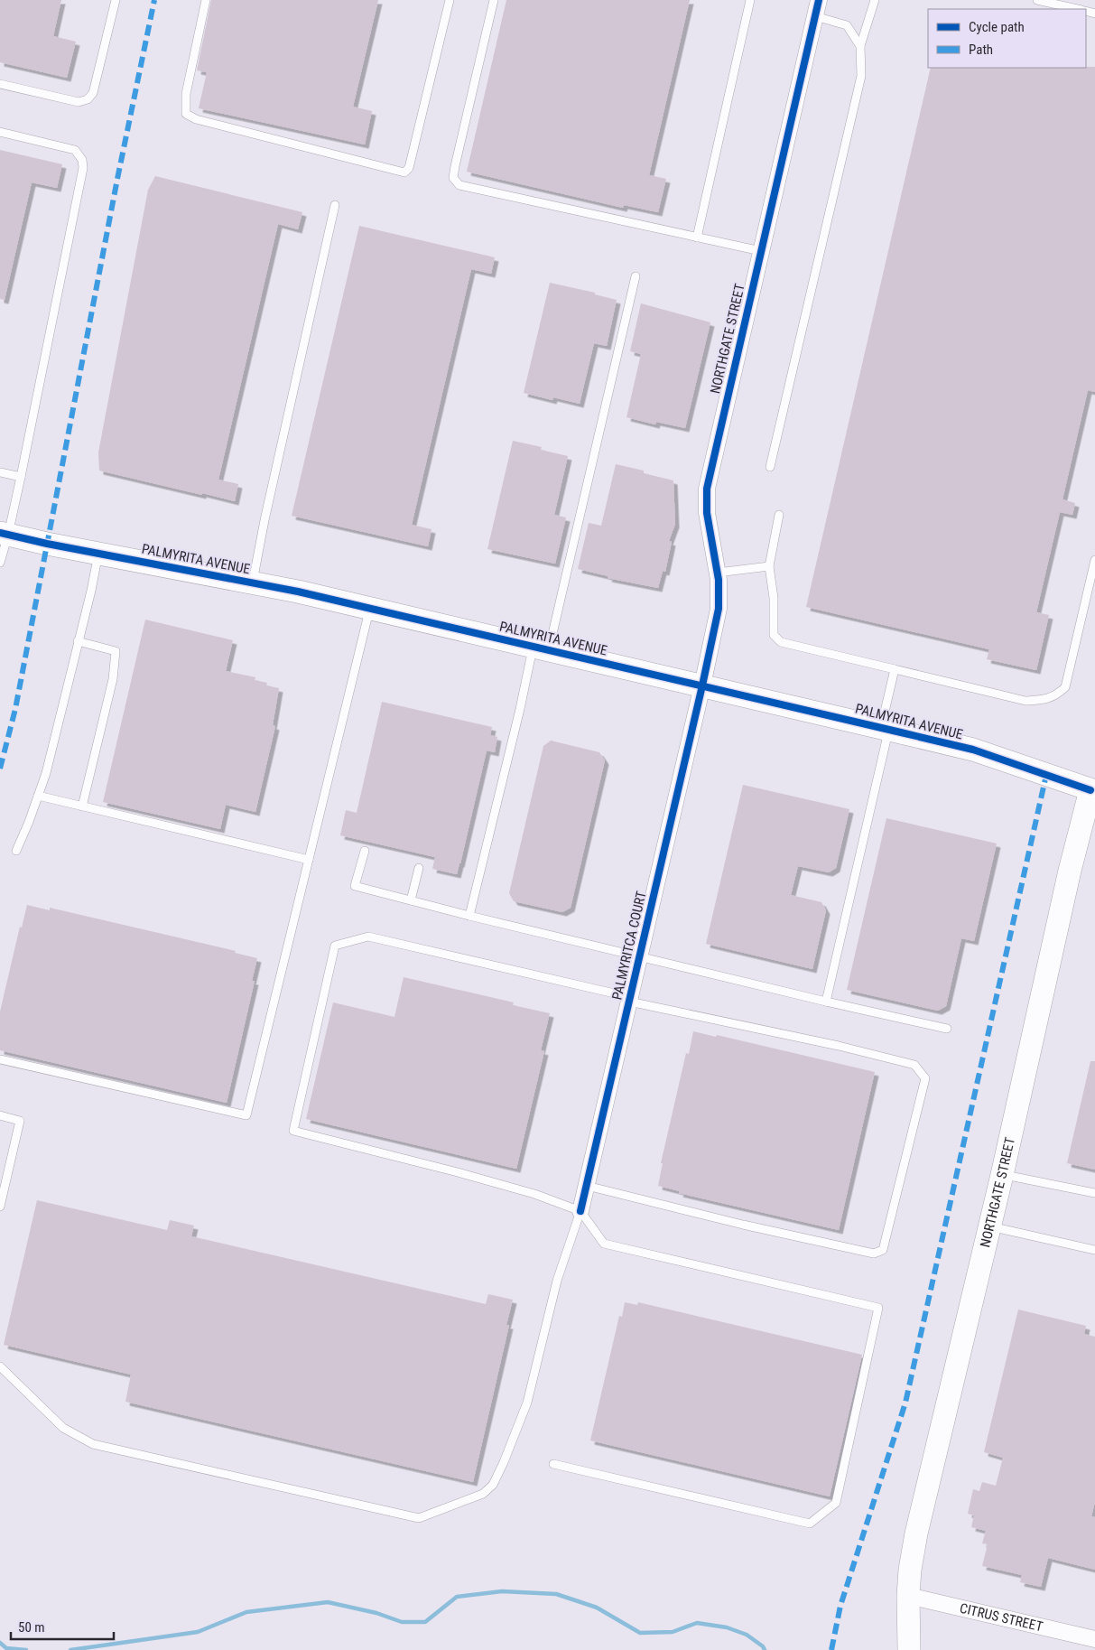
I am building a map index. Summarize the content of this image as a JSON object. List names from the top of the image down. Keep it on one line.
{"streets":{"street":["NORTHGATE STREET","PALMYRITA AVENUE","PALMYRITCA COURT","CITRUS STREET"]},"crossings":[["NORTHGATE STREET","PALMYRITA AVENUE"],["NORTHGATE STREET","PALMYRITCA COURT"],["NORTHGATE STREET","CITRUS STREET"],["PALMYRITA AVENUE","PALMYRITCA COURT"]],"legend":["Cycle path","Path"],"scale_bar":"50 m"}
